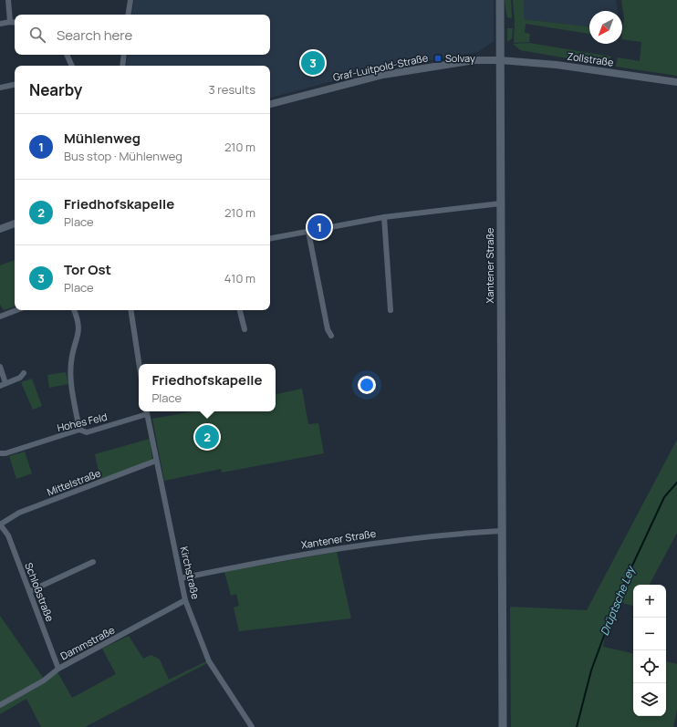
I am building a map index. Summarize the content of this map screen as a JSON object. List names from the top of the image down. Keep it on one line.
{"streets":{"main road":["Xantener Straße"],"street":["Zollstraße","Graf-Luitpold-Straße","Hohes Feld","Mittelstraße","Kirchstraße","Schloßstraße","Dammstraße"]},"crossings":[["Zollstraße","Graf-Luitpold-Straße"],["Zollstraße","Xantener Straße"],["Graf-Luitpold-Straße","Xantener Straße"],["Xantener Straße","Kirchstraße"],["Hohes Feld","Kirchstraße"],["Mittelstraße","Kirchstraße"],["Mittelstraße","Schloßstraße"],["Kirchstraße","Dammstraße"],["Schloßstraße","Dammstraße"]],"water":["Drüptsche Ley"],"places":{"transit":["Solvay"]},"north":"bottom left","page":{"search":"Search here","pins":["3","1","2"],"heading":["Nearby","3 results"],"list":[{"mark":"1","name":"Mühlenweg","note":"Bus stop · Mühlenweg","value":"210 m"},{"mark":"2","name":"Friedhofskapelle","note":"Place","value":"210 m"},{"mark":"3","name":"Tor Ost","note":"Place","value":"410 m"}],"popup":["Friedhofskapelle","Place"],"map_buttons":["+","−"]}}
